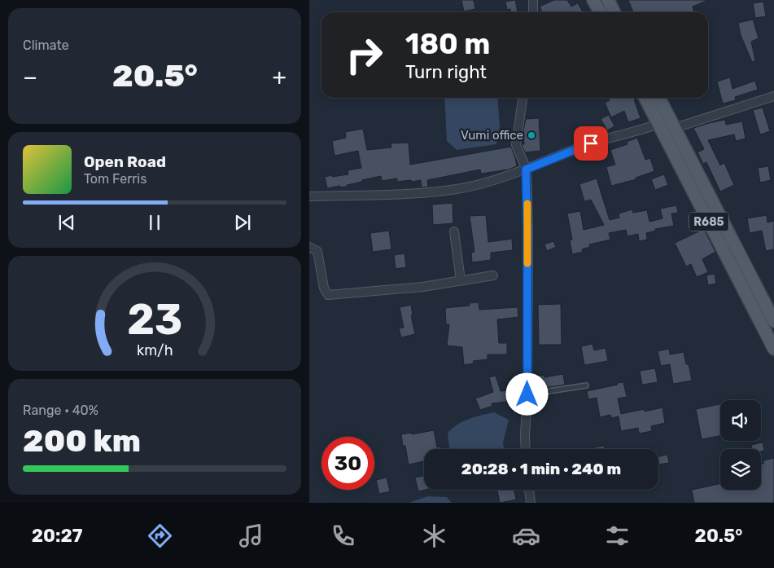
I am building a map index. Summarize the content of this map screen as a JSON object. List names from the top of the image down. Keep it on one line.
{"streets":{"main road":["R685"]},"places":["Vumi office"],"page":{"tile":["Climate",["Range · 40%","200 km"]],"turn":["180 m","Turn right"],"heat":["−","20.5°","+"],"song":["Open Road","Tom Ferris"],"limit":"30","trip":"20:28 · 1 min · 240 m","tabs":["20:27","20.5°"],"gauge":["23","km/h"]}}
